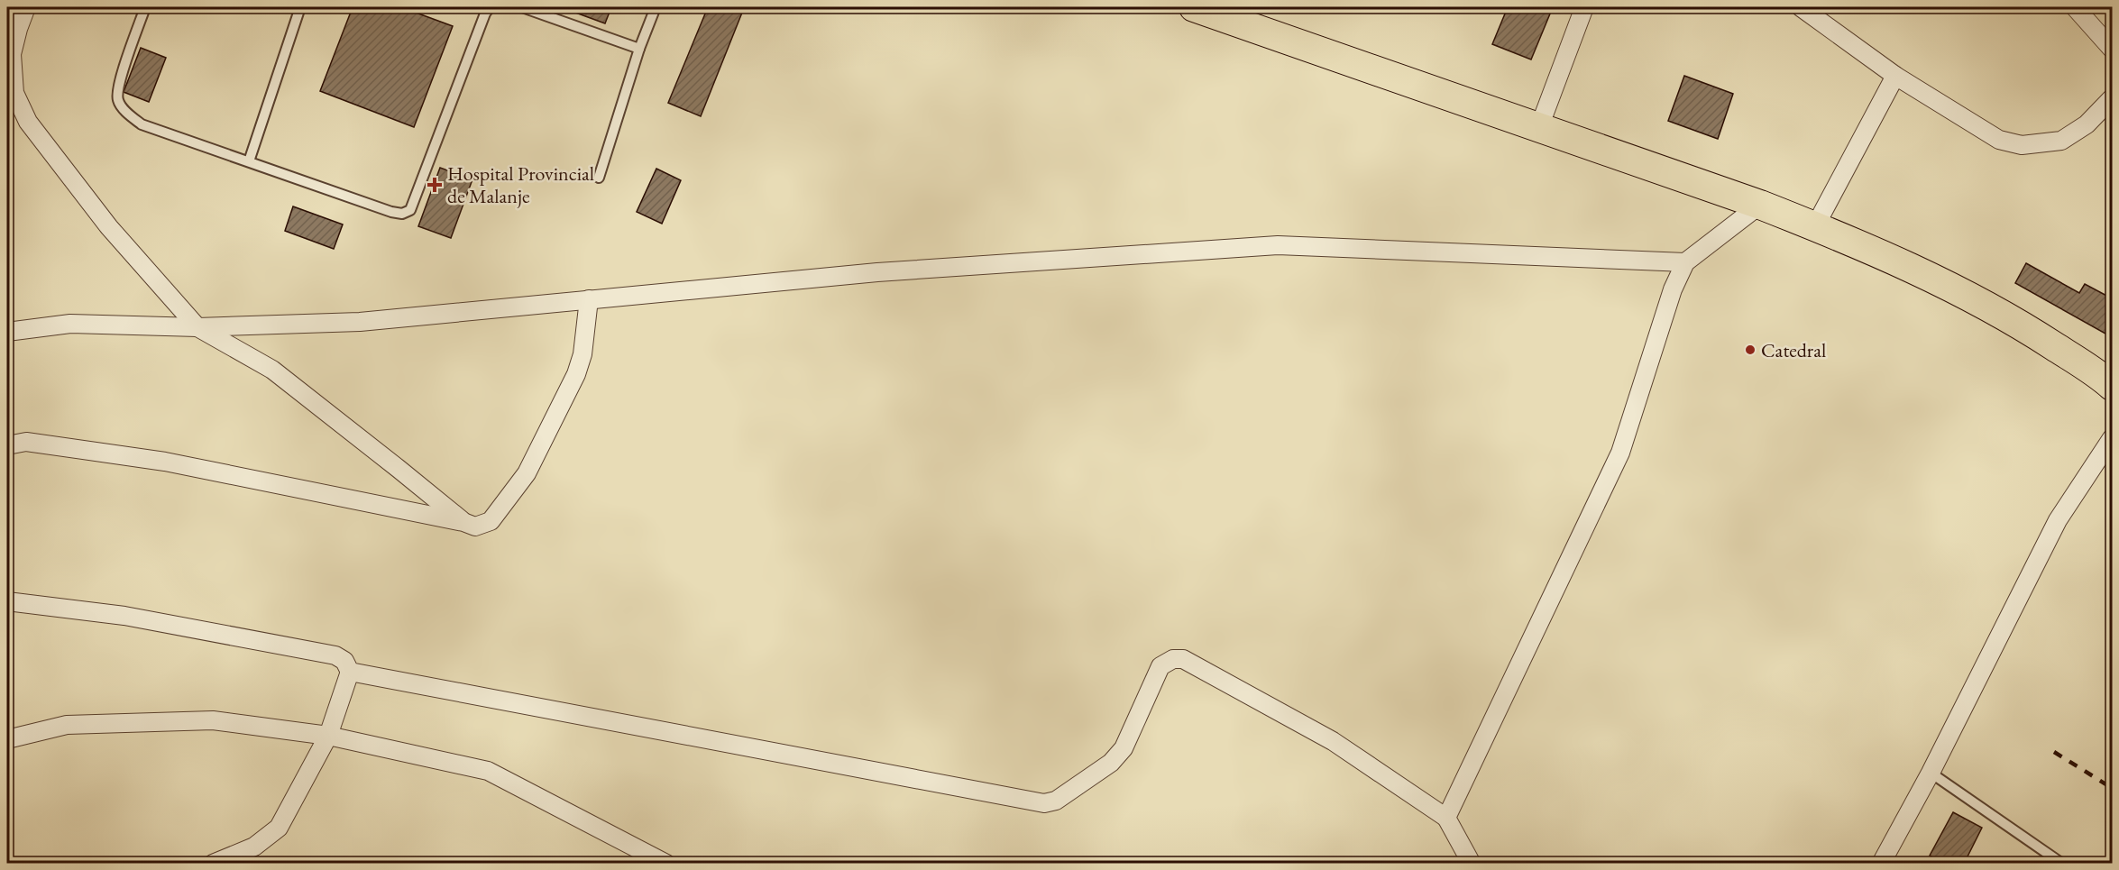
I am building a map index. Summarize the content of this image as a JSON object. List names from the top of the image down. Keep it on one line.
{"places":{"health":["Hospital Provincial de Malanje"],"other":["Catedral"]}}
